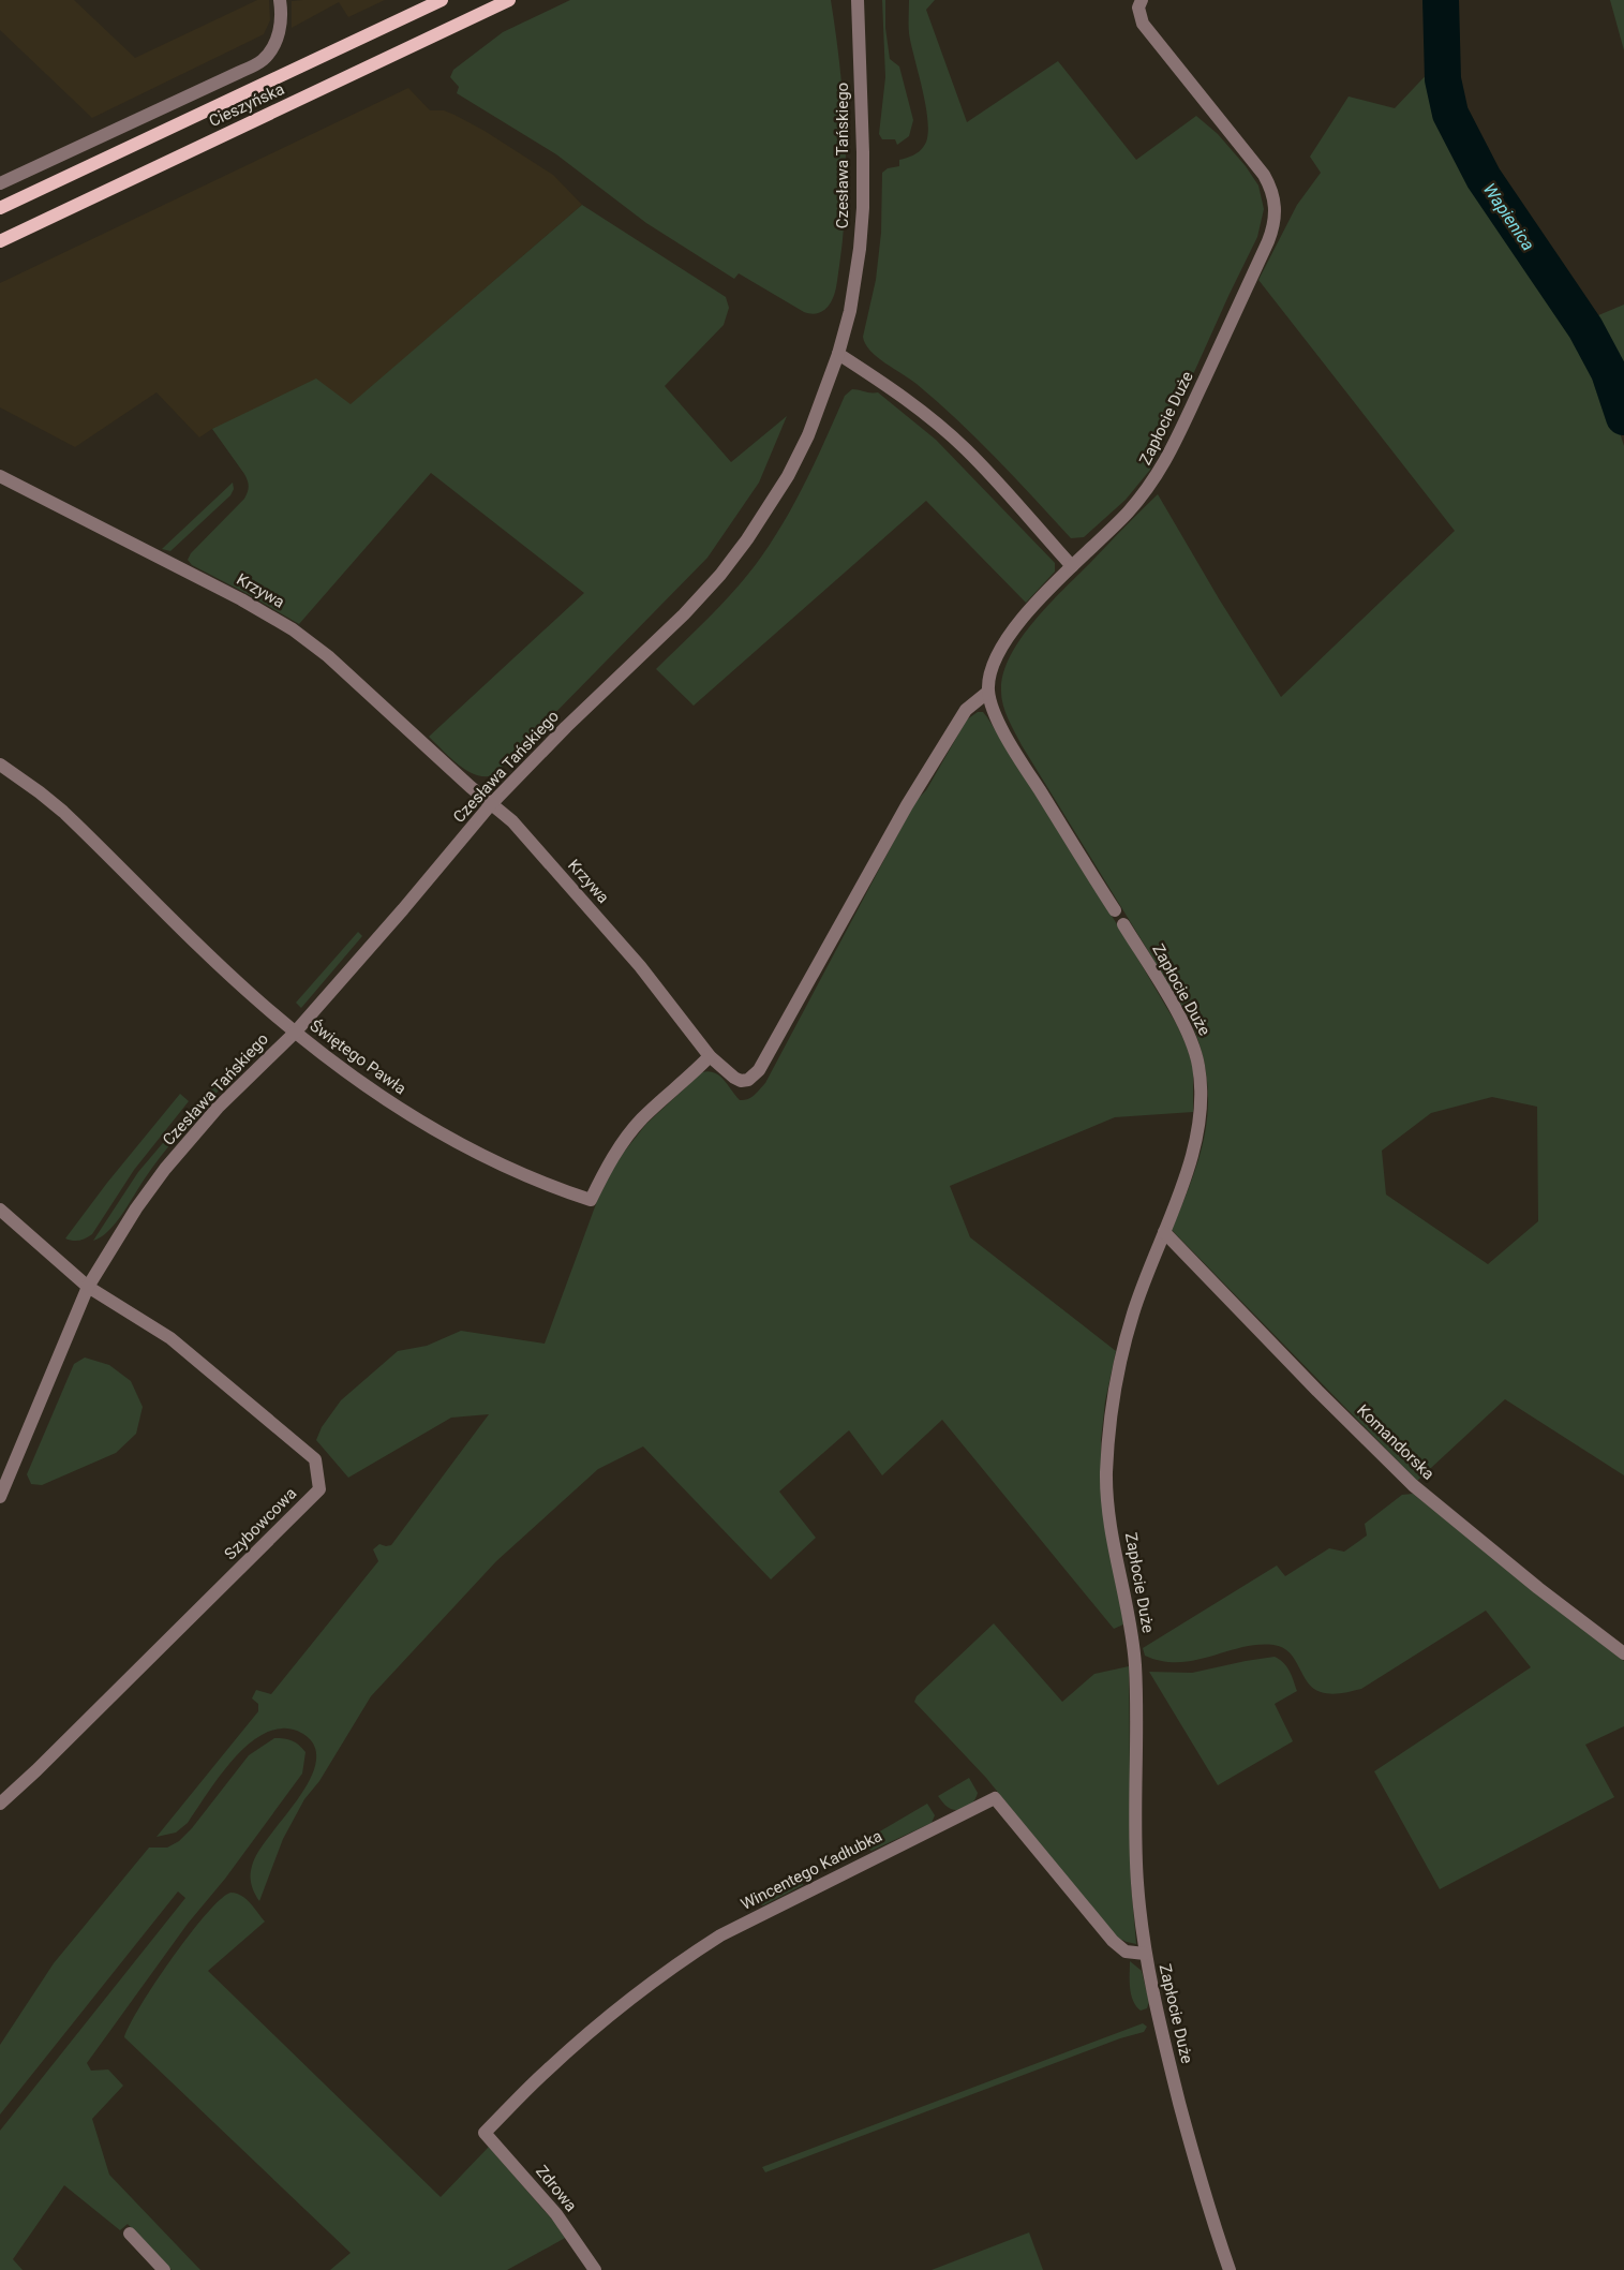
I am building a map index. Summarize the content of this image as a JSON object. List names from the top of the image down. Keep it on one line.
{"streets":{"main road":["Cieszyńska"],"street":["Czesława Tańskiego","Zapłocie Duże","Krzywa","Świętego Pawła","Komandorska","Szybowcowa","Wincentego Kadłubka","Zdrowa"]},"crossings":[["Czesława Tańskiego","Krzywa"],["Czesława Tańskiego","Świętego Pawła"],["Czesława Tańskiego","Szybowcowa"],["Zapłocie Duże","Krzywa"],["Zapłocie Duże","Komandorska"],["Zapłocie Duże","Wincentego Kadłubka"],["Krzywa","Świętego Pawła"],["Wincentego Kadłubka","Zdrowa"]],"water":["Wapienica"]}
